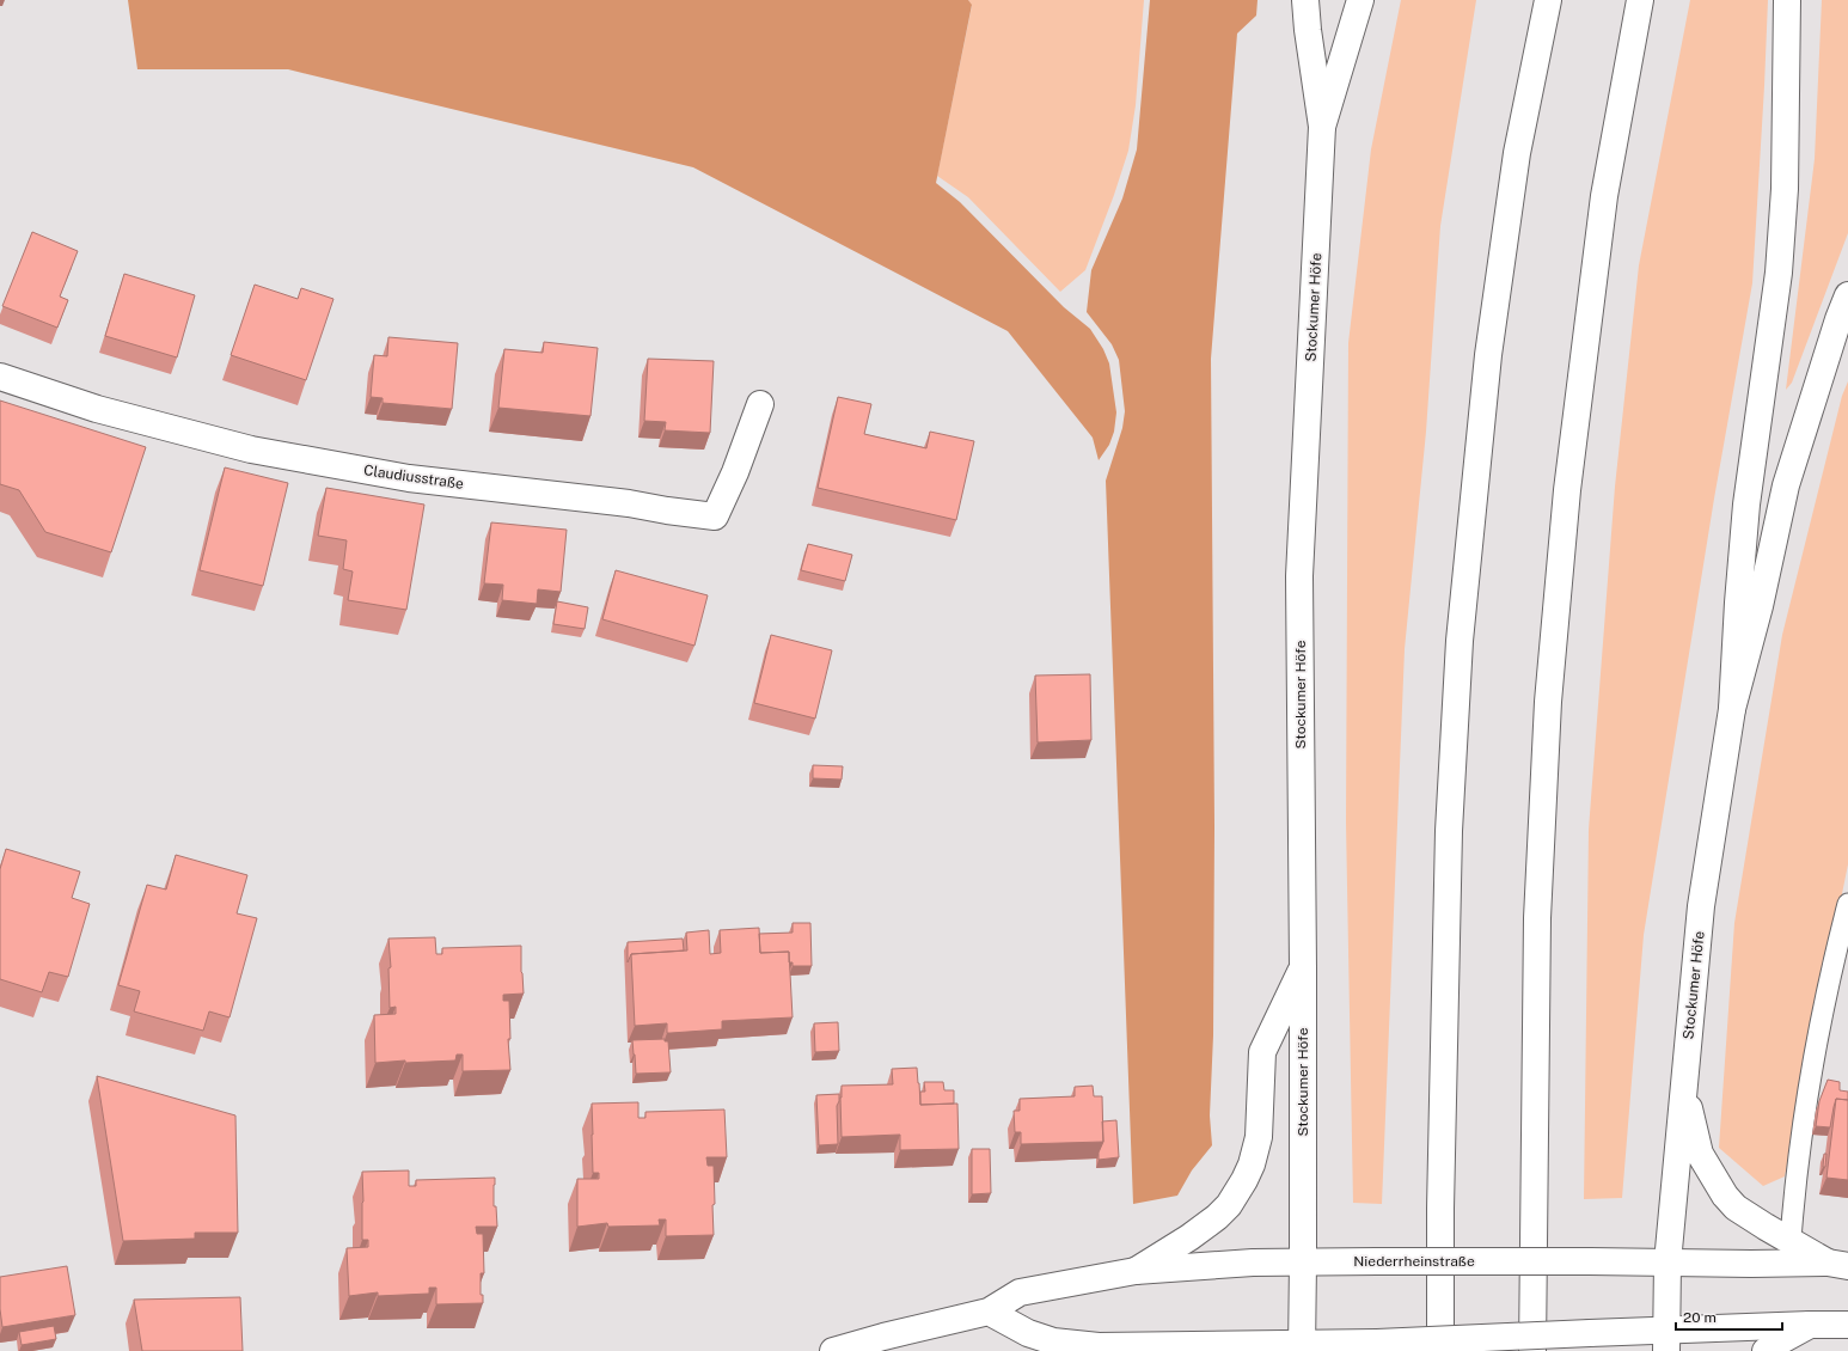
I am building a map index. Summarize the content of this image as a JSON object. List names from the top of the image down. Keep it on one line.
{"streets":{"main road":["Stockumer Höfe","Claudiusstraße","Niederrheinstraße"]},"crossings":[["Stockumer Höfe","Niederrheinstraße"]],"scale_bar":"20 m"}
